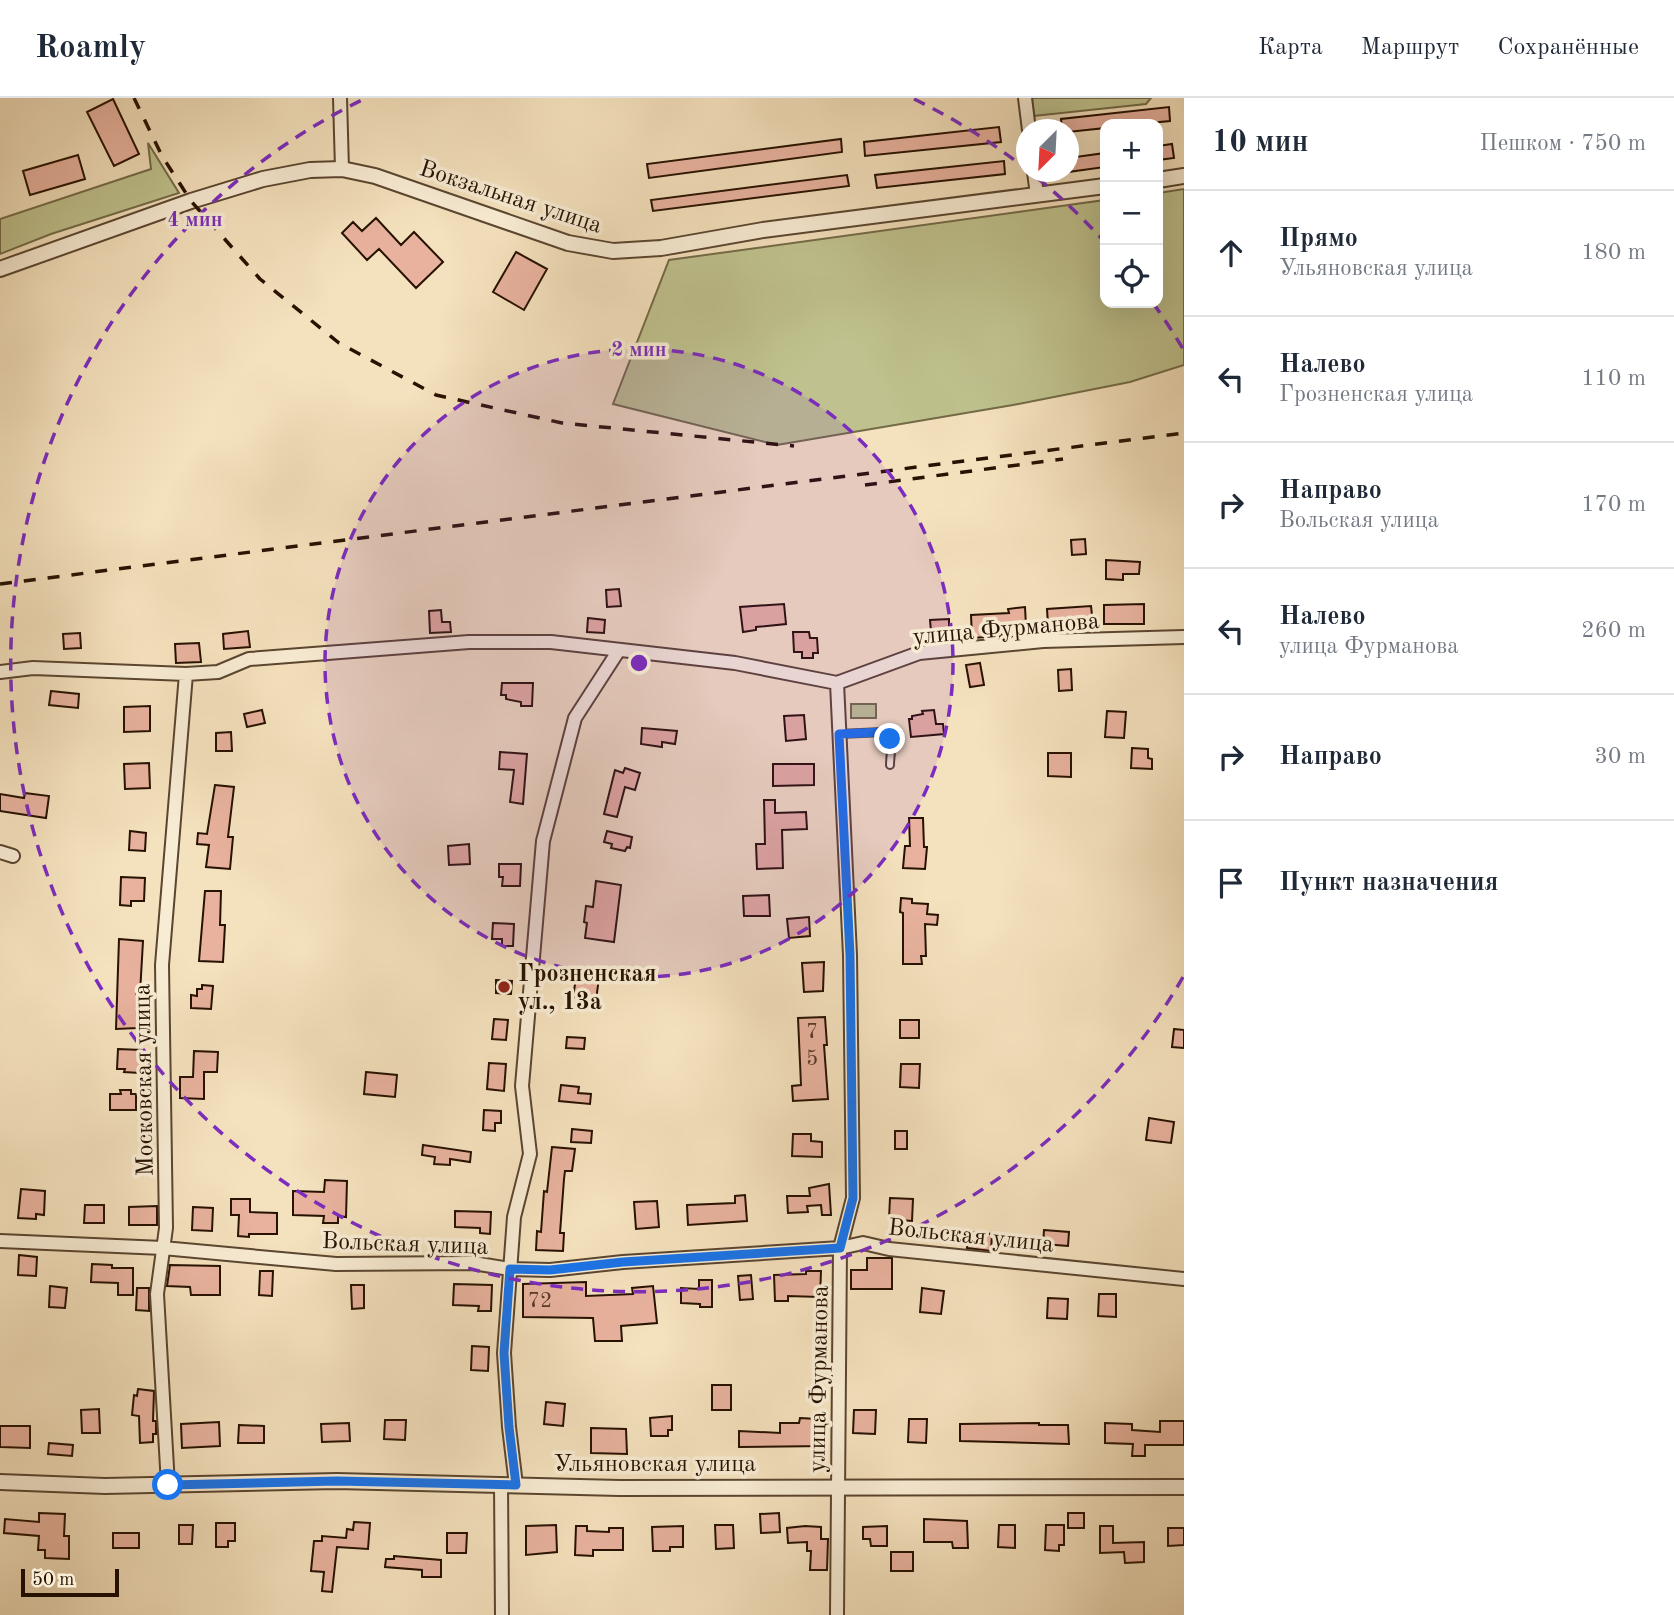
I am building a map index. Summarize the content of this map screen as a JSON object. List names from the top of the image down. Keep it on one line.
{"streets":{"street":["Вокзальная улица","улица Фурманова","Московская улица","Вольская улица","Ульяновская улица"]},"crossings":[["улица Фурманова","Вольская улица"],["улица Фурманова","Ульяновская улица"],["Московская улица","Вольская улица"],["Московская улица","Ульяновская улица"]],"places":["Грозненская ул., 13а"],"house_numbers":["7","5","72"],"scale_bar":"50 m","north":"bottom left","page":{"header":"Roamly","nav":["Карта","Маршрут","Сохранённые"],"heading":["10 мин","Пешком · 750 m"],"map_buttons":["+","−"],"list":[["Прямо","Ульяновская улица","180 m"],["Налево","Грозненская улица","110 m"],["Направо","Вольская улица","170 m"],["Налево","улица Фурманова","260 m"],["Направо","30 m"],"Пункт назначения"],"scale":"50 m"},"rings":["4 мин","2 мин"]}
